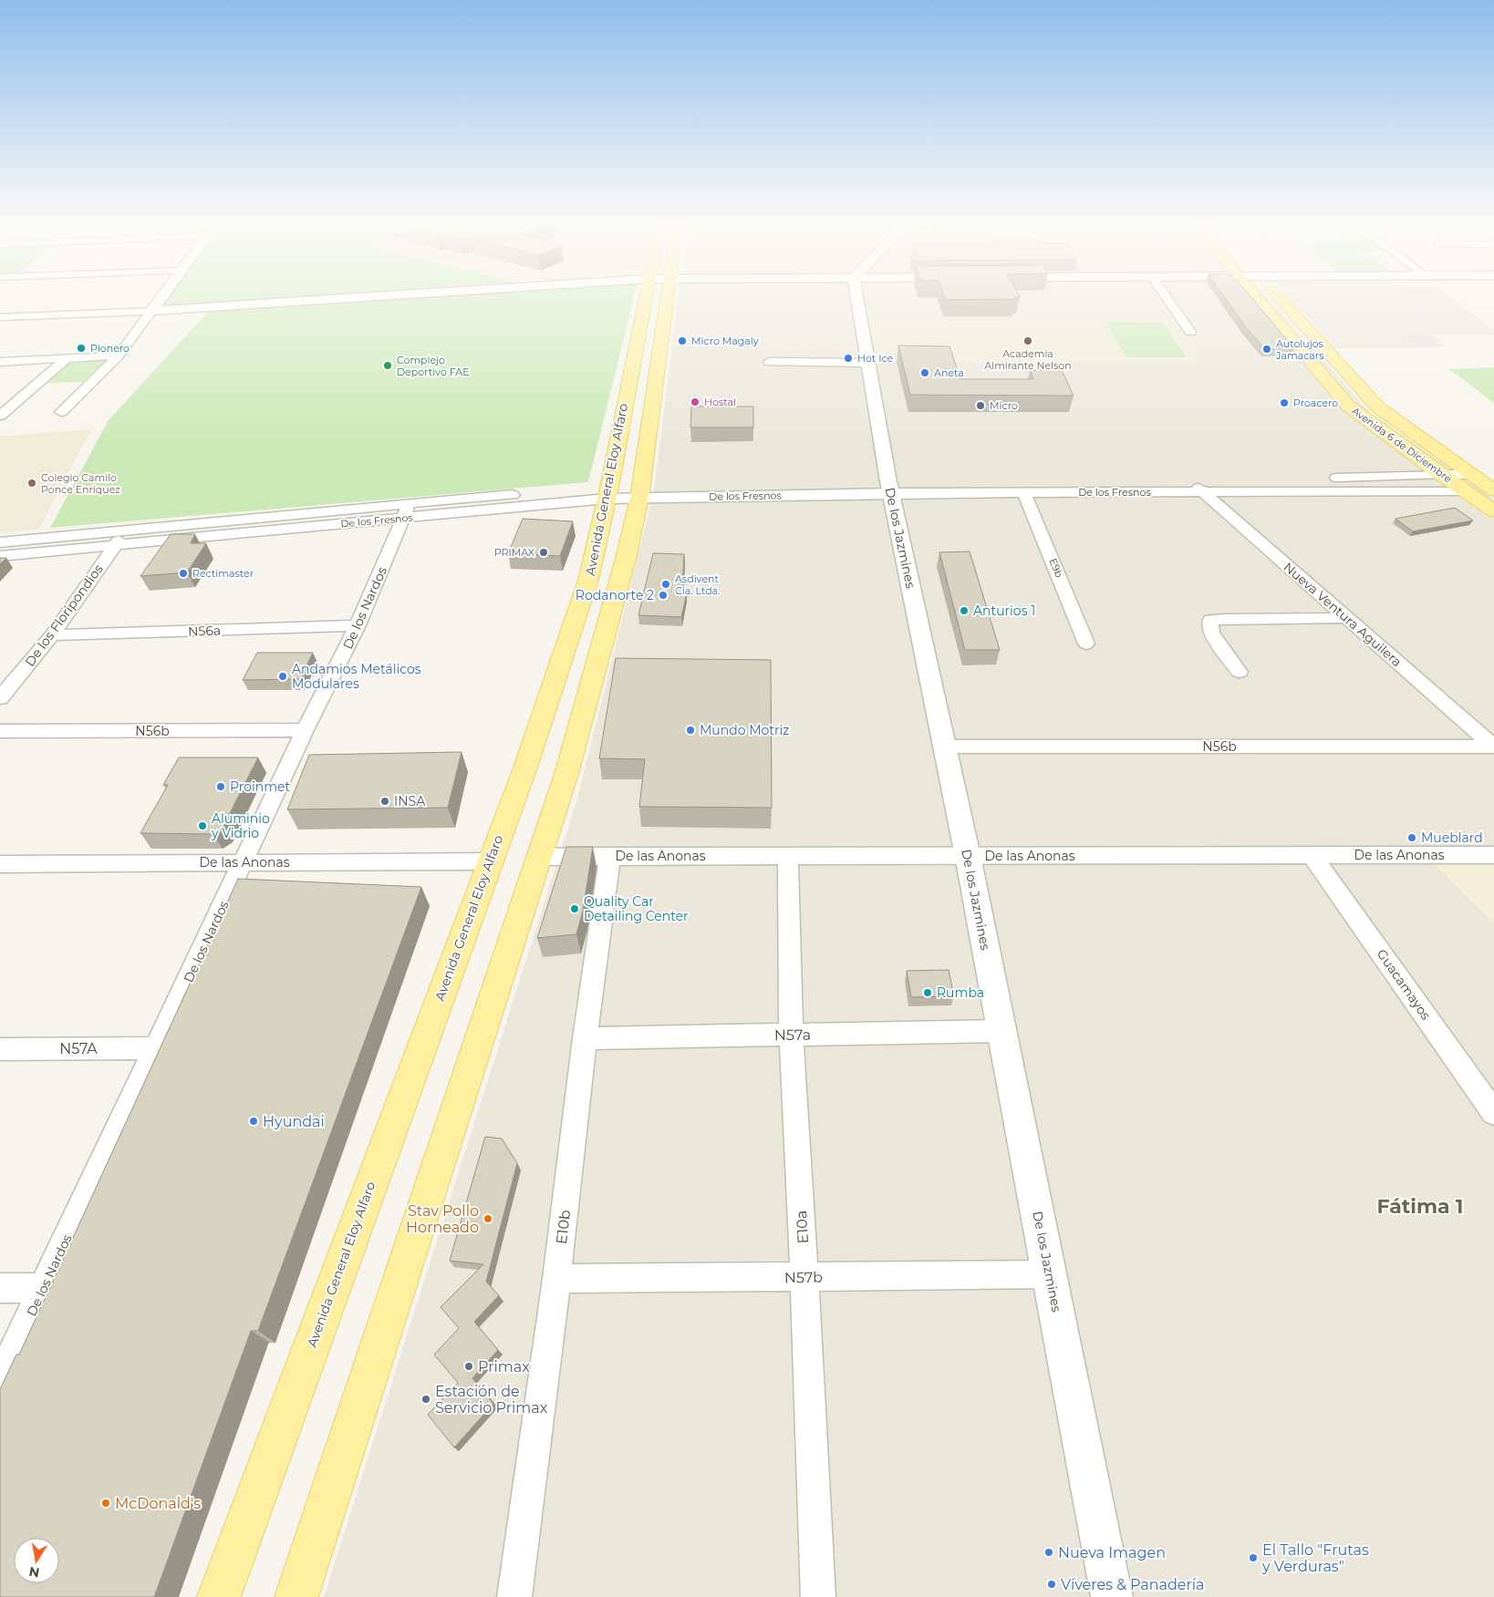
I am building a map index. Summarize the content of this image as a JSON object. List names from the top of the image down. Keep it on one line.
{"streets":{"main road":["Avenida 6 de Diciembre","Avenida General Eloy Alfaro"],"street":["De los Fresnos","De los Jazmines","E9b","De los Nardos","Nueva Ventura Aguilera","De los Floripondios","N56a","N56b","De las Anonas","Guacamayos","N57a","N57A","E10b","E10a","N57b"]},"crossings":[["Avenida 6 de Diciembre","De los Fresnos"],["Avenida General Eloy Alfaro","De los Fresnos"],["Avenida General Eloy Alfaro","De las Anonas"],["De los Fresnos","De los Jazmines"],["De los Fresnos","E9b"],["De los Fresnos","De los Nardos"],["De los Fresnos","Nueva Ventura Aguilera"],["De los Fresnos","De los Floripondios"],["De los Jazmines","N56b"],["De los Jazmines","De las Anonas"],["De los Jazmines","N57a"],["De los Jazmines","N57b"],["De los Nardos","N56a"],["De los Nardos","N56b"],["De los Nardos","De las Anonas"],["De los Nardos","N57A"],["Nueva Ventura Aguilera","N56b"],["De los Floripondios","N56a"],["De las Anonas","Guacamayos"],["De las Anonas","E10b"],["De las Anonas","E10a"],["N57a","E10b"],["N57a","E10a"],["E10b","N57b"],["E10a","N57b"]],"districts":["Fátima 1"],"places":["Micro Magaly","Academia Almirante Nelson","Pionero","Autolujos Jamacars","Hot Ice","Complejo Deportivo FAE","Aneta","Hostal","Proacero","Micro","Colegio Camilo Ponce Enriquez","PRIMAX","Rectimaster","Asdivent Cia. Ltda.","Rodanorte 2","Anturios 1","Andamios Metálicos Modulares","Mundo Motriz","Proinmet","INSA","Aluminio y Vidrio","Mueblard","Quality Car Detailing Center","Rumba","Hyundai","Stav Pollo Horneado","Primax","Estación de Servicio Primax","McDonald's","Nueva Imagen","El Tallo \"Frutas y Verduras\"","Víveres & Panadería"],"north":"bottom"}
